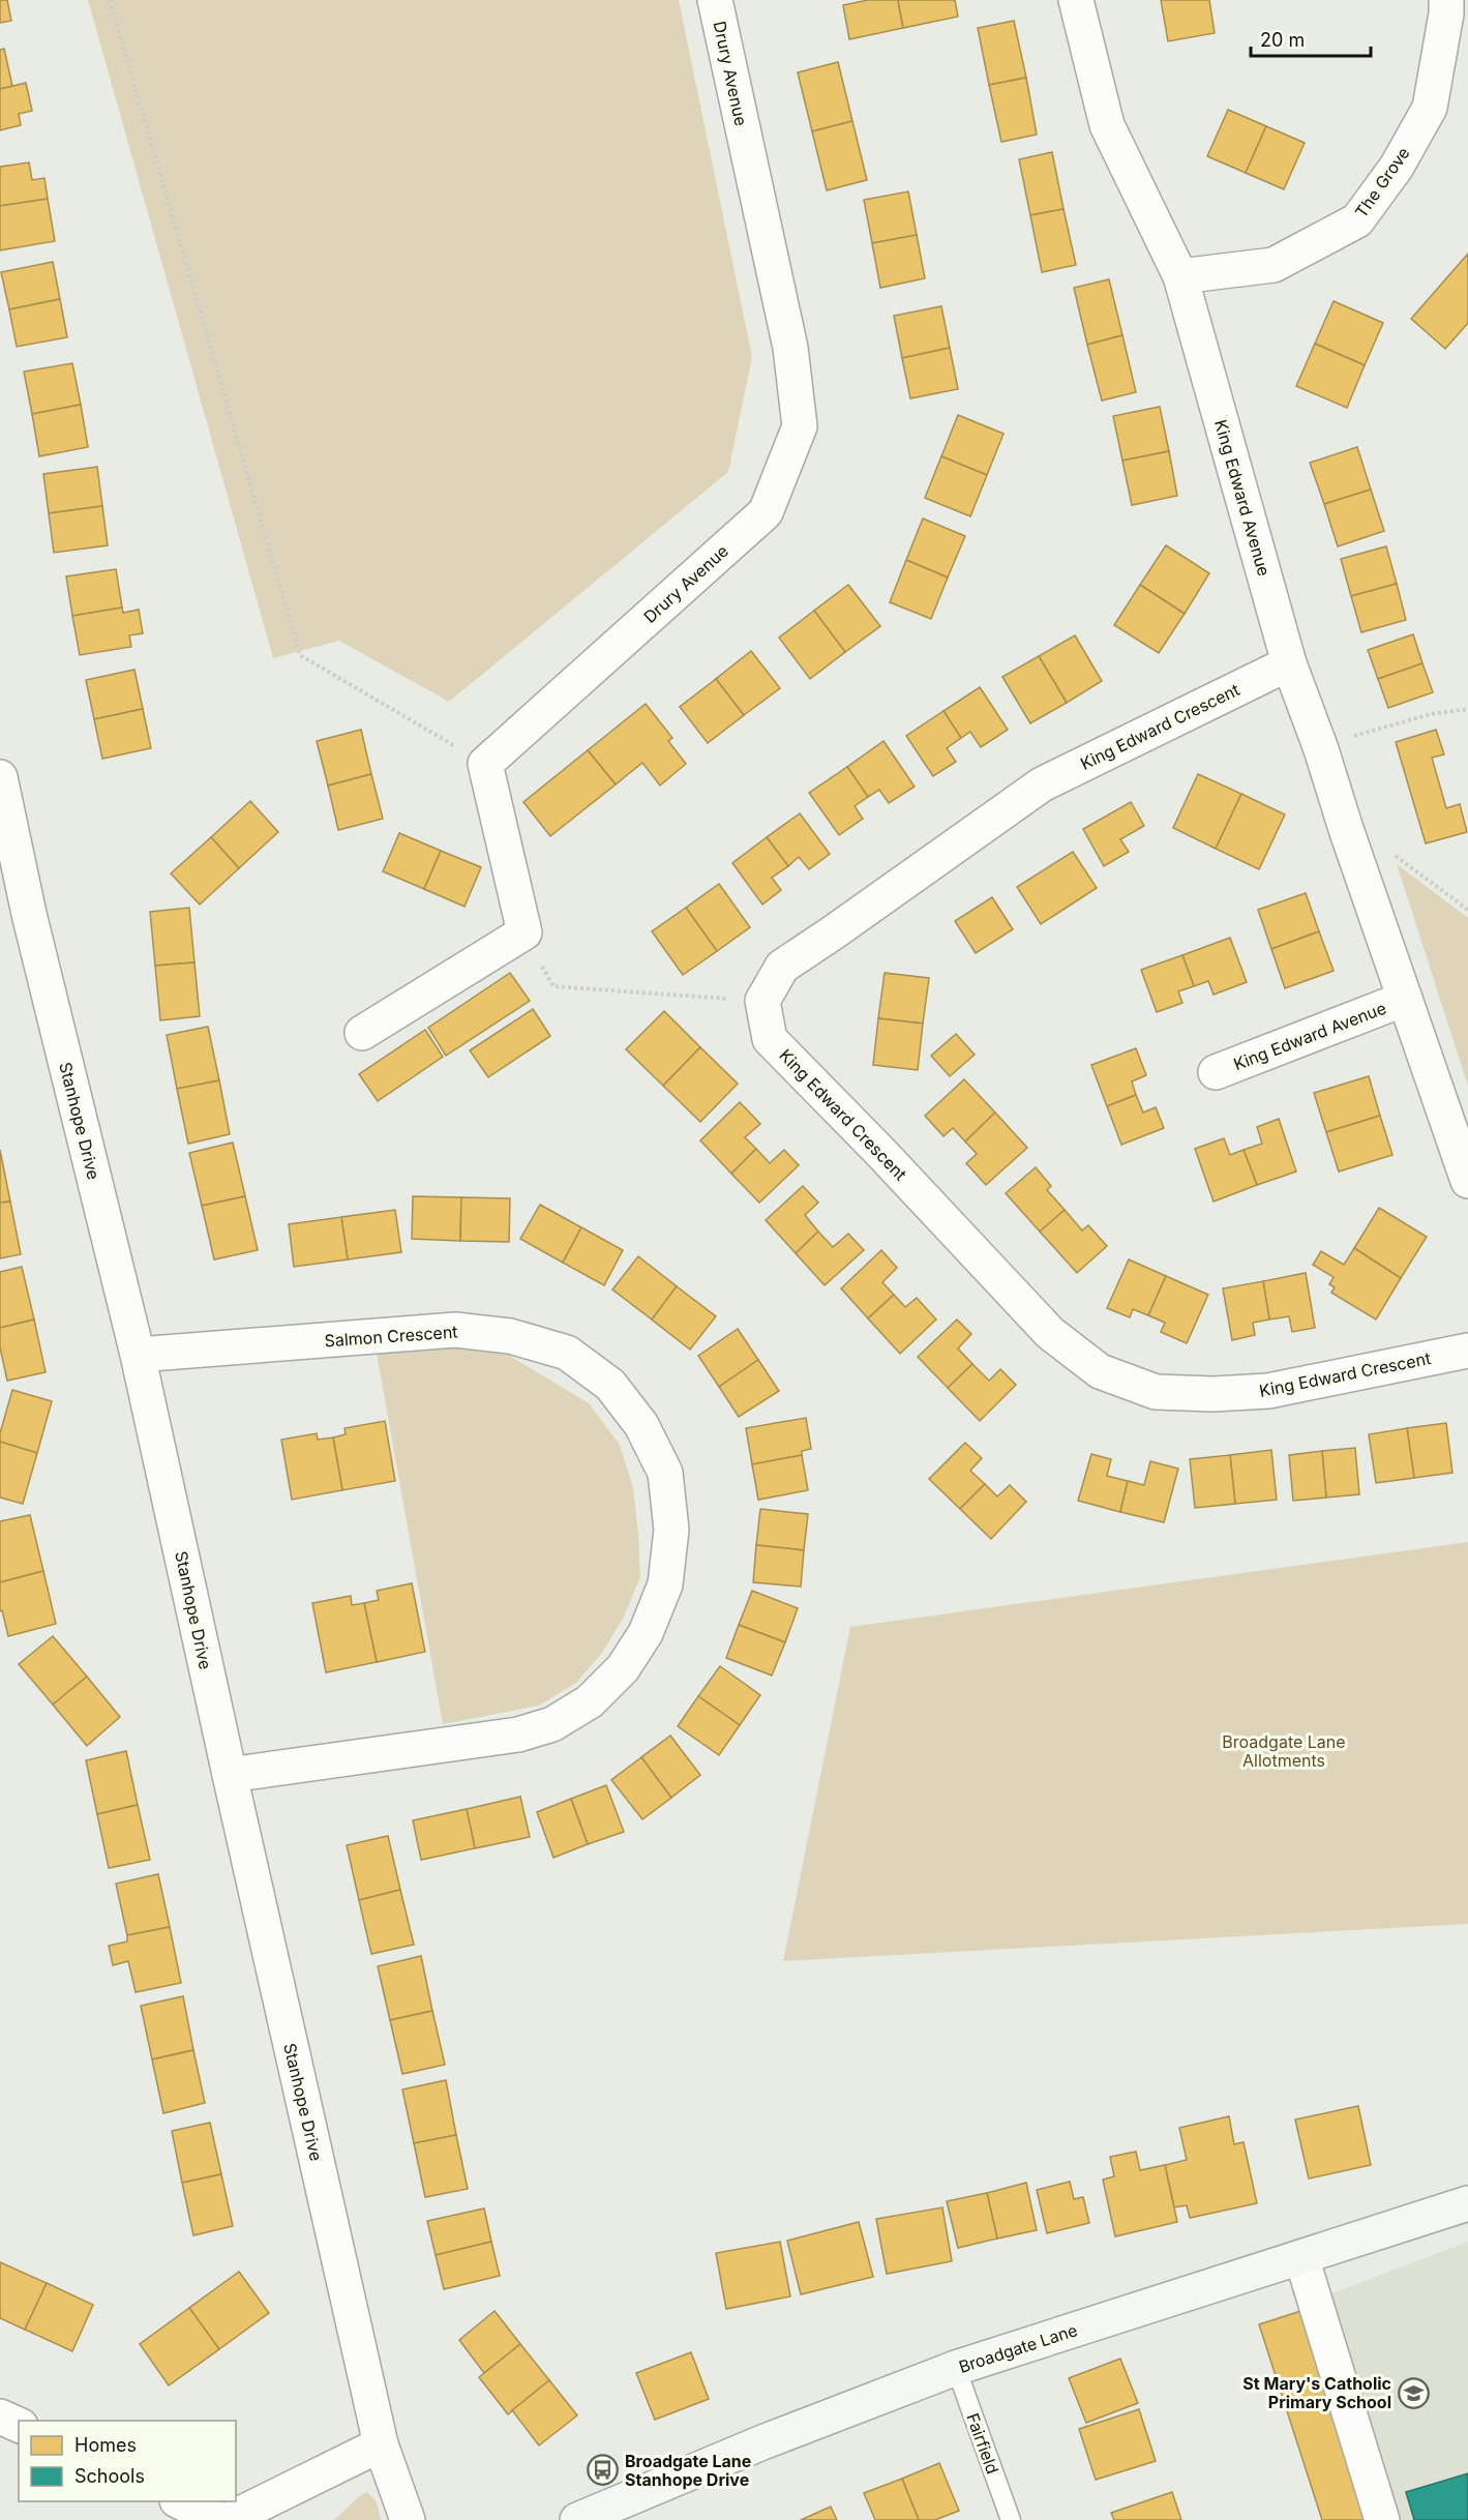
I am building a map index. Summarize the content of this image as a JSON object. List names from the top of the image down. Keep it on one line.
{"streets":{"street":["Drury Avenue","The Grove","King Edward Avenue","King Edward Crescent","Stanhope Drive","Salmon Crescent","Broadgate Lane"],"lane":["Fairfield"]},"crossings":[["The Grove","King Edward Avenue"],["King Edward Avenue","King Edward Crescent"],["Stanhope Drive","Salmon Crescent"],["Broadgate Lane","Fairfield"]],"parks":["Broadgate Lane Allotments"],"places":{"school or university":["St Mary's Catholic Primary School"],"bus stop":["Broadgate Lane Stanhope Drive"]},"legend":["Homes","Schools"],"scale_bar":"20 m"}
